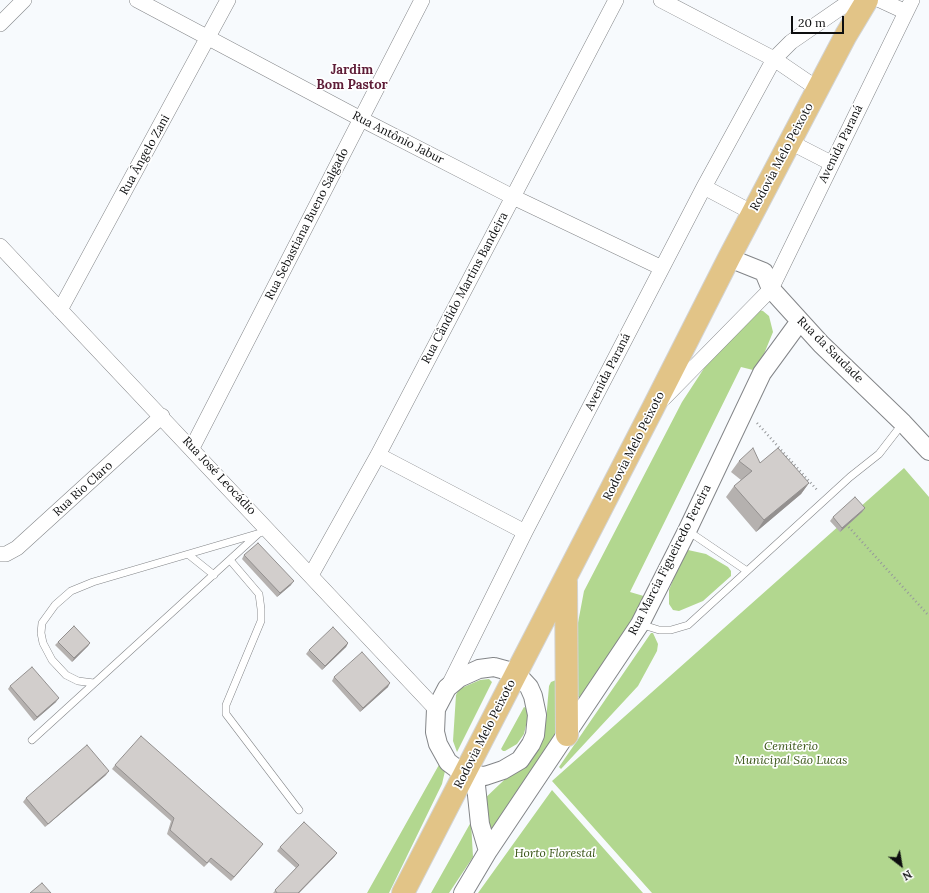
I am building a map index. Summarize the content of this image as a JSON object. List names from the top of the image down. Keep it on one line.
{"streets":{"main road":["Rodovia Melo Peixoto"],"street":["Rua Antônio Jabur","Avenida Paraná","Rua Ângelo Zani","Rua Sebastiana Bueno Salgado","Rua Cândido Martins Bandeira","Rua da Saudade","Rua José Leocádio","Rua Rio Claro","Rua Marcia Figueiredo Fereira"]},"crossings":[["Rua Antônio Jabur","Avenida Paraná"],["Rua Antônio Jabur","Rua Ângelo Zani"],["Rua Antônio Jabur","Rua Sebastiana Bueno Salgado"],["Rua Antônio Jabur","Rua Cândido Martins Bandeira"],["Avenida Paraná","Rodovia Melo Peixoto"],["Avenida Paraná","Rua da Saudade"],["Rua Ângelo Zani","Rua José Leocádio"],["Rodovia Melo Peixoto","Rua da Saudade"],["Rua Sebastiana Bueno Salgado","Rua José Leocádio"],["Rua Cândido Martins Bandeira","Rua José Leocádio"],["Rua da Saudade","Rua Marcia Figueiredo Fereira"],["Rua José Leocádio","Rua Rio Claro"]],"districts":["Jardim Bom Pastor"],"parks":["Cemitério Municipal São Lucas","Horto Florestal"],"scale_bar":"20 m","north":"bottom right"}
